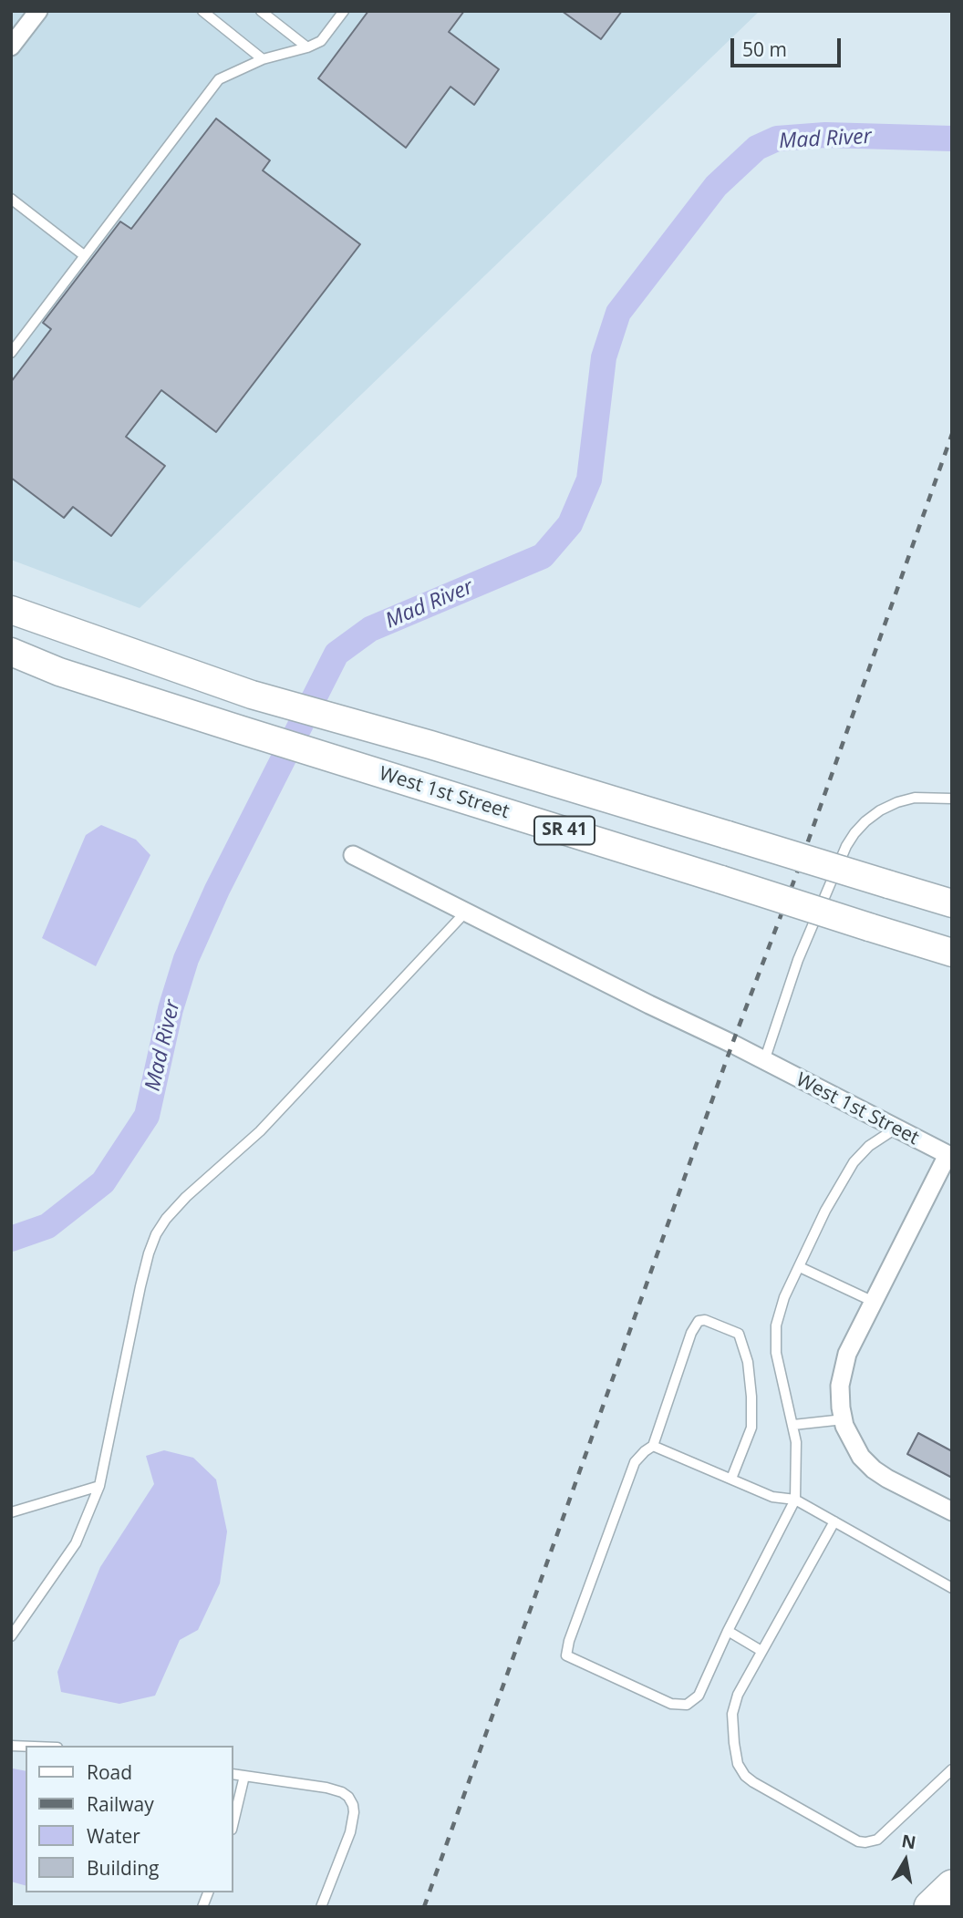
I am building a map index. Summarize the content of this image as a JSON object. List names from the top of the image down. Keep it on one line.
{"streets":{"main road":["West 1st Street","SR 41"]},"water":["Mad River"],"legend":["Road","Railway","Water","Building"],"scale_bar":"50 m","north":"top"}
